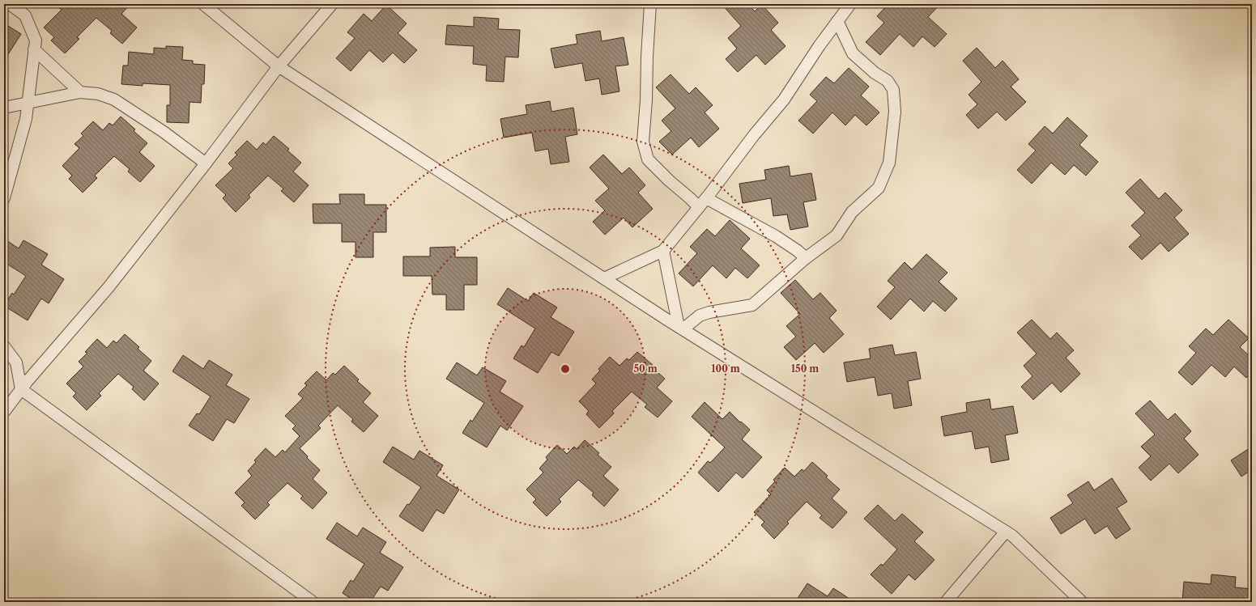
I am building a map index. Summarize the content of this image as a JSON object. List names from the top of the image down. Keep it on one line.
{"rings":["50 m","100 m","150 m"]}
